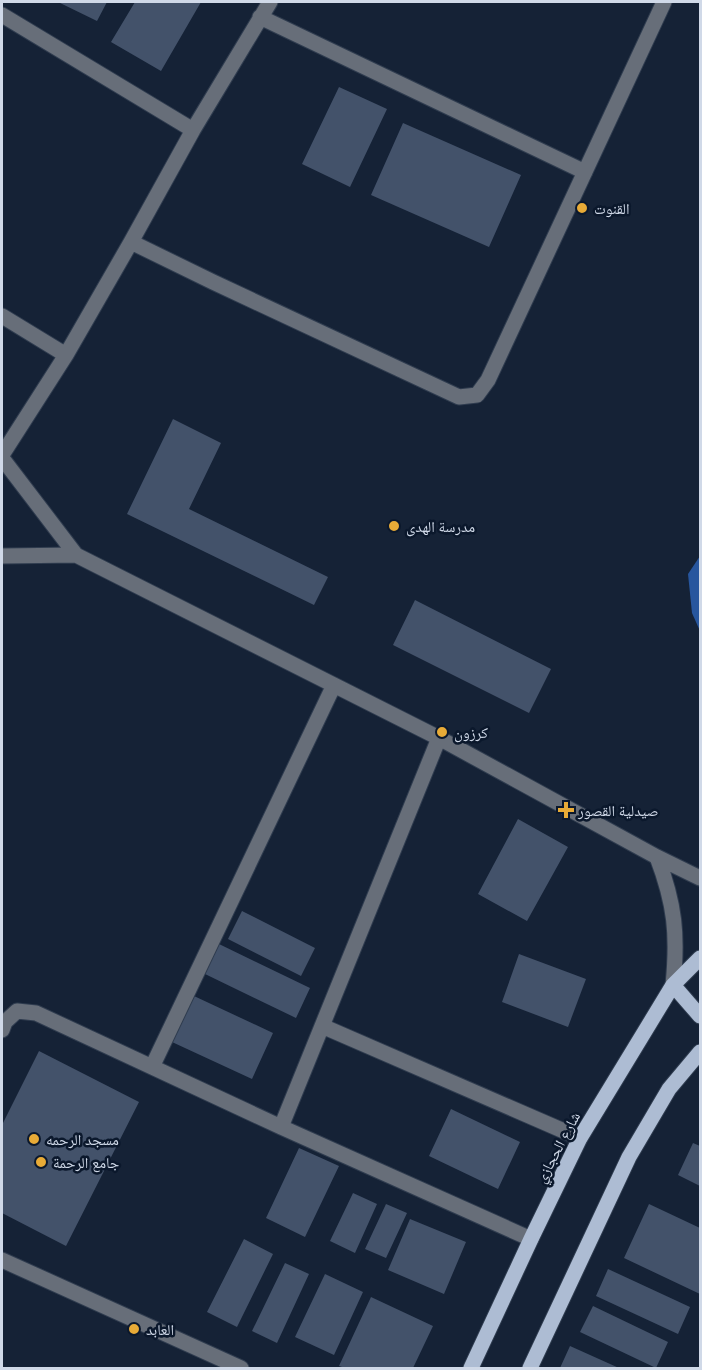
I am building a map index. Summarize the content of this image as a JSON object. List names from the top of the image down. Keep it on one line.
{"streets":{"main road":["شارع الحجازي"]},"places":{"other":["القنوت","مدرسة الهدى","كرزون","مسجد الرحمه","جامع الرحمة","العابد"],"health":["صيدلية القصور"]}}
